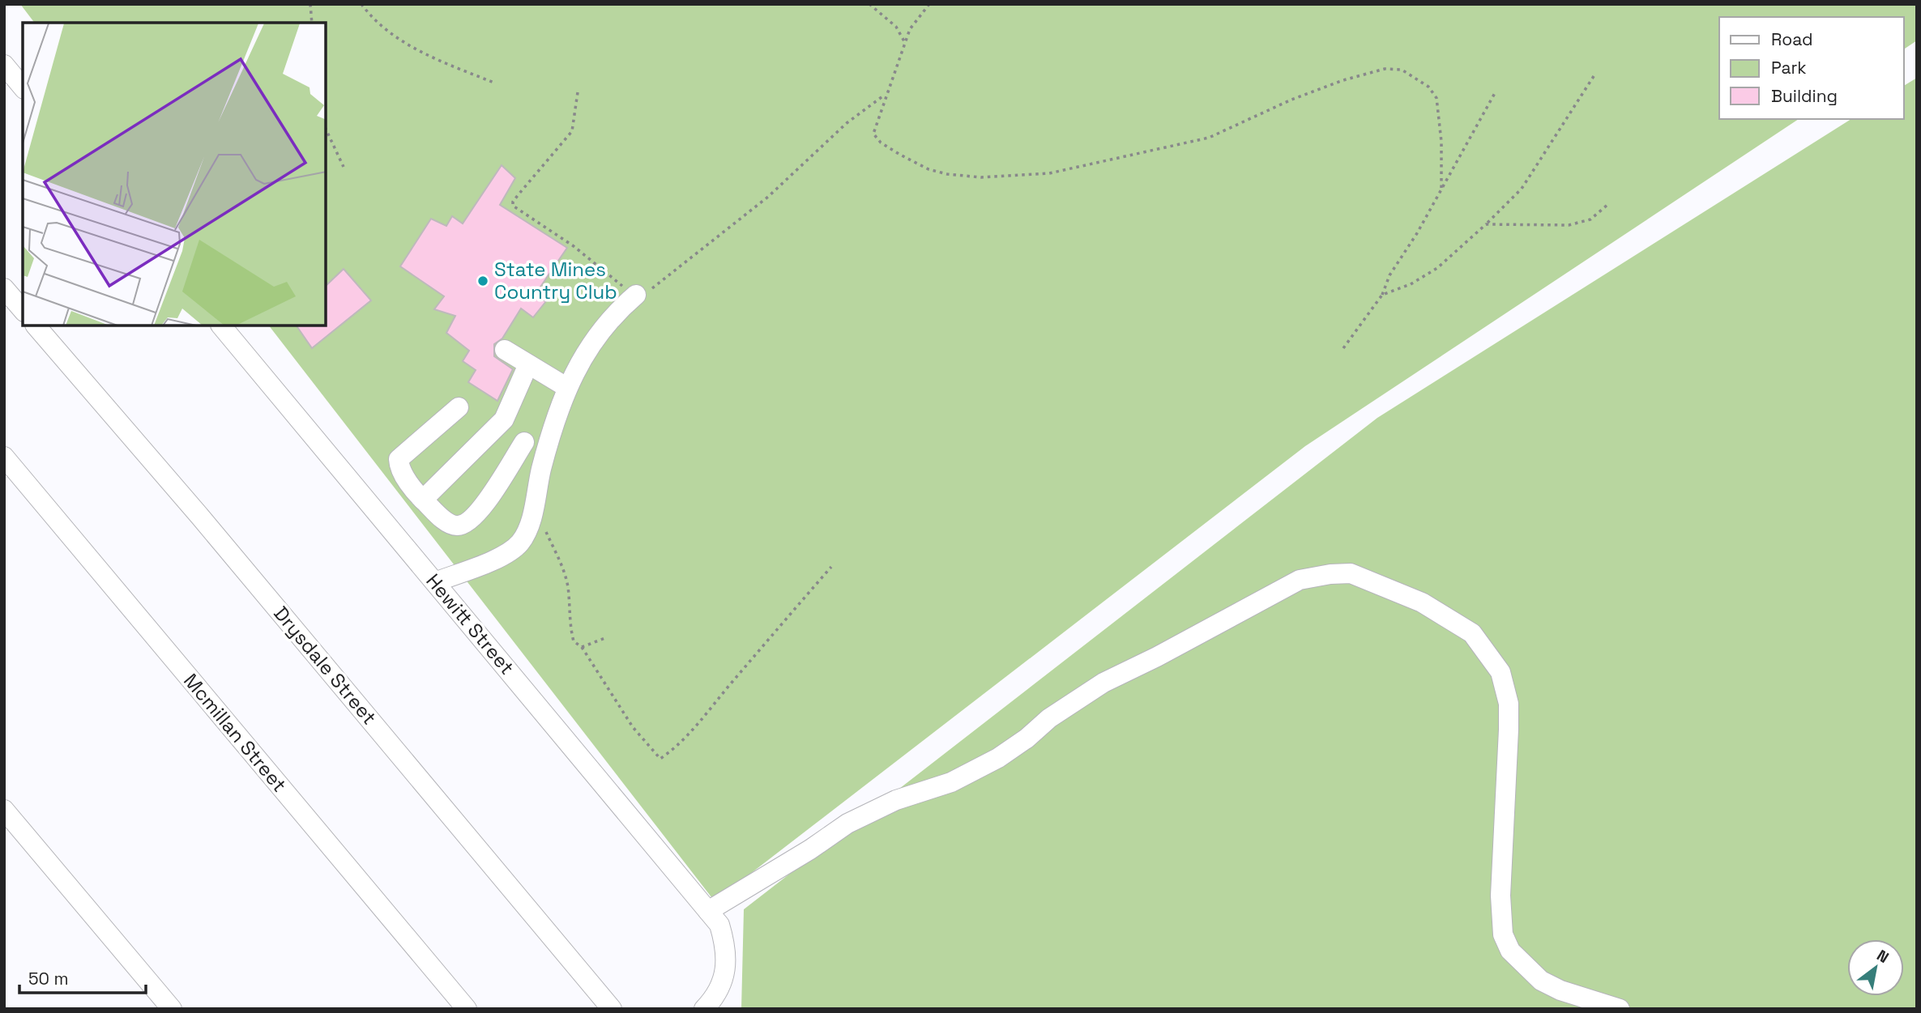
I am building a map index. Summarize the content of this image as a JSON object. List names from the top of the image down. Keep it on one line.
{"streets":{"street":["Hewitt Street","Drysdale Street","Mcmillan Street"]},"places":["State Mines Country Club"],"legend":["Road","Park","Building"],"scale_bar":"50 m","north":"top right"}
